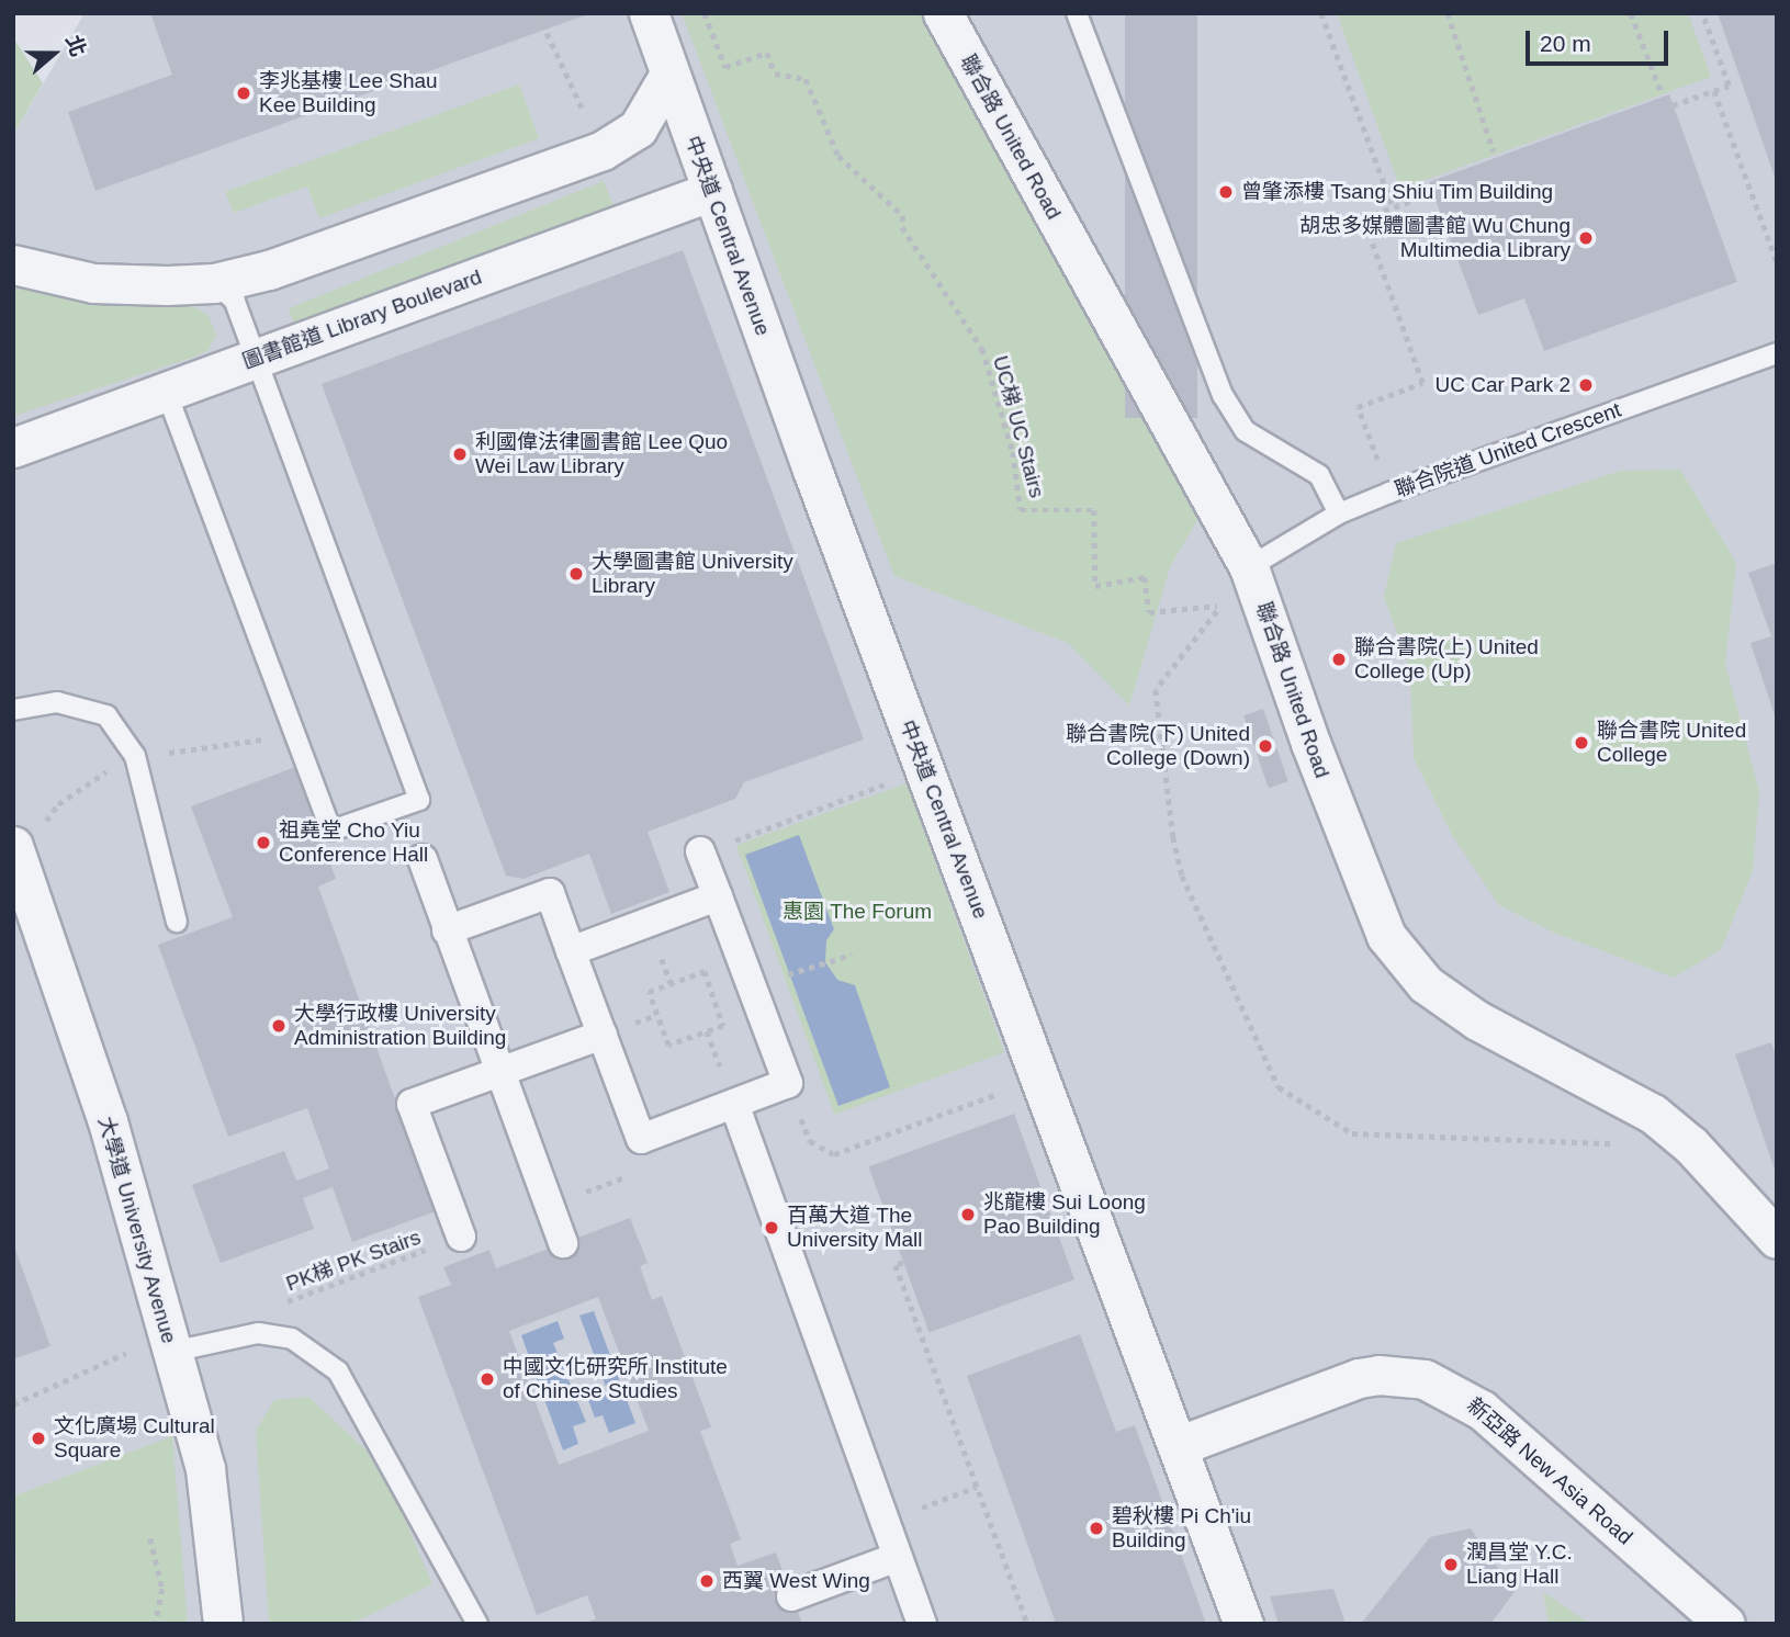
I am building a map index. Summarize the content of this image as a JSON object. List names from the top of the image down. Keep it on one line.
{"streets":{"street":["聯合路 United Road","中央道 Central Avenue","圖書館道 Library Boulevard","大學道 University Avenue","新亞路 New Asia Road"],"lane":["聯合院道 United Crescent"],"path":["UC梯 UC Stairs","PK梯 PK Stairs"]},"crossings":[["聯合路 United Road","聯合院道 United Crescent"],["中央道 Central Avenue","圖書館道 Library Boulevard"],["中央道 Central Avenue","新亞路 New Asia Road"]],"parks":["惠園 The Forum"],"places":["李兆基樓 Lee Shau Kee Building","曾肇添樓 Tsang Shiu Tim Building","胡忠多媒體圖書館 Wu Chung Multimedia Library","UC Car Park 2","利國偉法律圖書館 Lee Quo Wei Law Library","大學圖書館 University Library","聯合書院(上) United College (Up)","聯合書院 United College","聯合書院(下) United College (Down)","祖堯堂 Cho Yiu Conference Hall","大學行政樓 University Administration Building","兆龍樓 Sui Loong Pao Building","百萬大道 The University Mall","中國文化研究所 Institute of Chinese Studies","文化廣場 Cultural Square","碧秋樓 Pi Ch'iu Building","潤昌堂 Y.C. Liang Hall","西翼 West Wing"],"scale_bar":"20 m","north":"right"}
